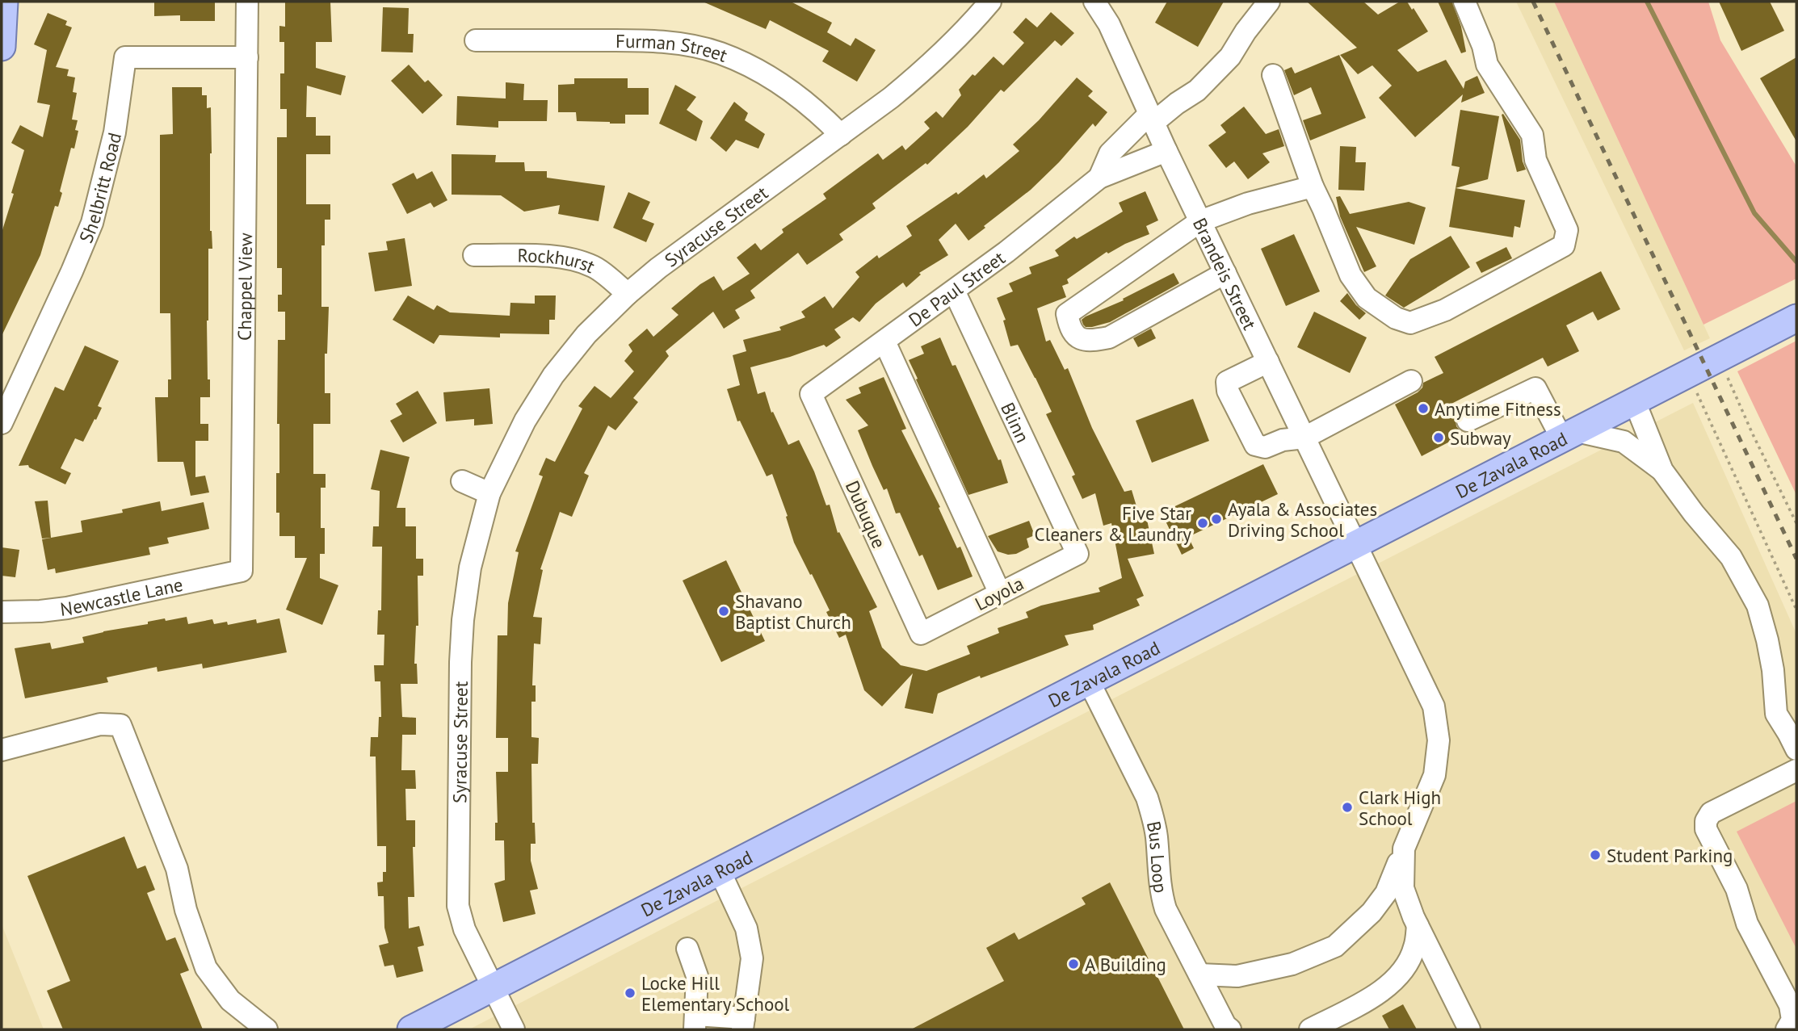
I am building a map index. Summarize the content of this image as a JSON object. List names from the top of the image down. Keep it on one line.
{"streets":{"main road":["De Zavala Road"],"street":["Furman Street","Shelbritt Road","Syracuse Street","Rockhurst","Brandeis Street","Chappel View","De Paul Street","Blinn","Dubuque","Loyola","Newcastle Lane","Bus Loop"]},"crossings":[["Furman Street","Syracuse Street"],["Shelbritt Road","Chappel View"],["Syracuse Street","Rockhurst"],["Syracuse Street","De Zavala Road"],["Brandeis Street","De Paul Street"],["Brandeis Street","De Zavala Road"],["Brandeis Street","Bus Loop"],["Chappel View","Newcastle Lane"],["De Paul Street","Blinn"],["De Paul Street","Dubuque"],["Blinn","Loyola"],["De Zavala Road","Bus Loop"],["Dubuque","Loyola"]],"places":["Anytime Fitness","Subway","Ayala & Associates Driving School","Five Star Cleaners & Laundry","Shavano Baptist Church","Clark High School","Student Parking","A Building","Locke Hill Elementary School"]}
